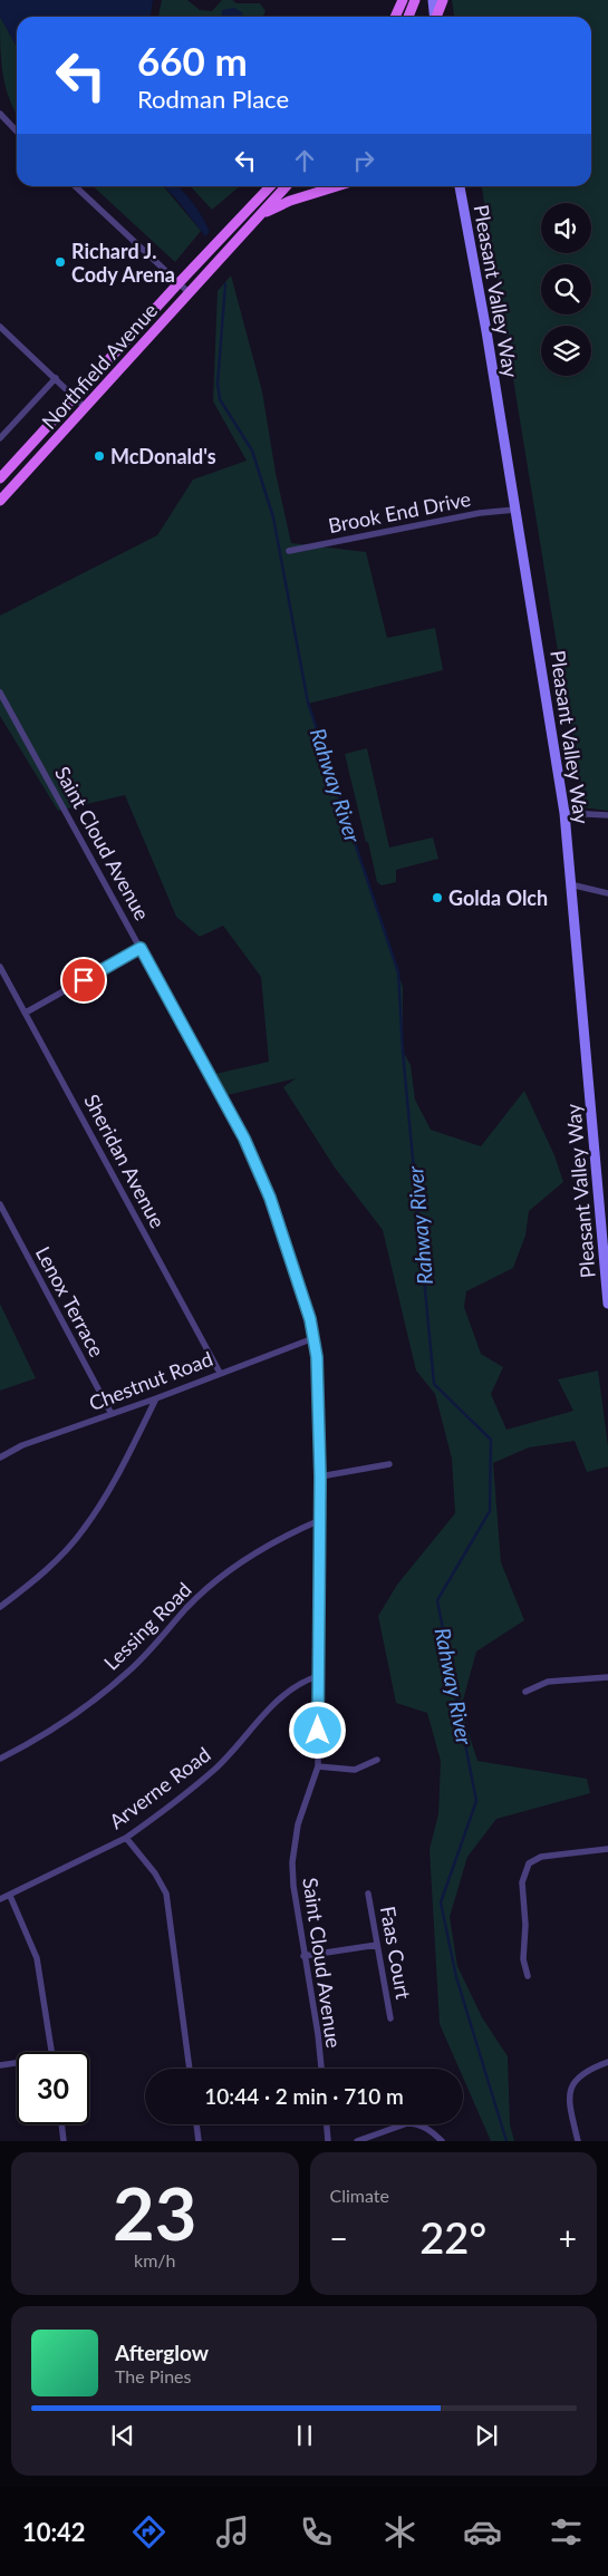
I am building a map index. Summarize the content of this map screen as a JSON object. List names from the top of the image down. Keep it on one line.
{"streets":{"main road":["Pleasant Valley Way","Northfield Avenue"],"street":["Brook End Drive","Saint Cloud Avenue","Sheridan Avenue","Lenox Terrace","Chestnut Road","Lessing Road","Arverne Road","Faas Court"]},"crossings":[["Pleasant Valley Way","Brook End Drive"],["Saint Cloud Avenue","Chestnut Road"],["Saint Cloud Avenue","Lessing Road"],["Saint Cloud Avenue","Arverne Road"],["Sheridan Avenue","Chestnut Road"],["Lenox Terrace","Chestnut Road"]],"water":["Rahway River"],"places":["Richard J. Cody Arena","McDonald's","Golda Olch"],"page":{"turn":["660 m","Rodman Place"],"limit":"30","trip":"10:44 · 2 min · 710 m","tile":[["23","km/h"],"Climate"],"heat":["−","22°","+"],"song":["Afterglow","The Pines"],"tabs":"10:42"}}
